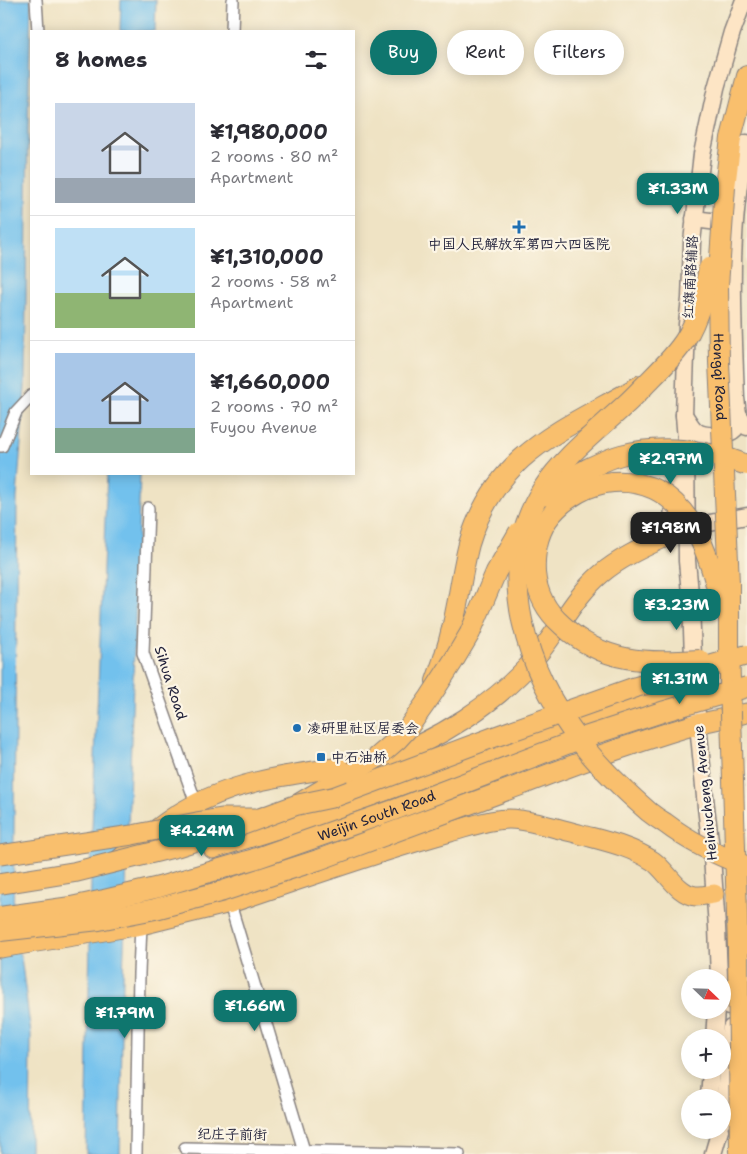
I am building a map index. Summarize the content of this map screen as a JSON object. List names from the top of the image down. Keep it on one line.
{"streets":{"highway":["Hongqi Road","Weijin South Road"],"main road":["红旗南路辅路","Heiniucheng Avenue"],"street":["Sihua Road","纪庄子前街"]},"crossings":[["红旗南路辅路","Heiniucheng Avenue"],["Sihua Road","纪庄子前街"],["Heiniucheng Avenue","Weijin South Road"]],"places":{"health":["中国人民解放军第四六四医院"],"other":["凌研里社区居委会"],"transit":["中石油桥"]},"north":"bottom right","page":{"chip":["Buy","Rent","Filters"],"heading":"8 homes","list":[{"name":"¥1,980,000","note":"2 rooms · 80 m² · Apartment"},{"name":"¥1,310,000","note":"2 rooms · 58 m² · Apartment"},{"name":"¥1,660,000","note":"2 rooms · 70 m² · Fuyou Avenue"}],"price":["¥1.33M","¥2.97M","¥1.98M","¥3.23M","¥1.31M","¥4.24M","¥1.66M","¥1.79M"],"map_buttons":["+","−"]}}
